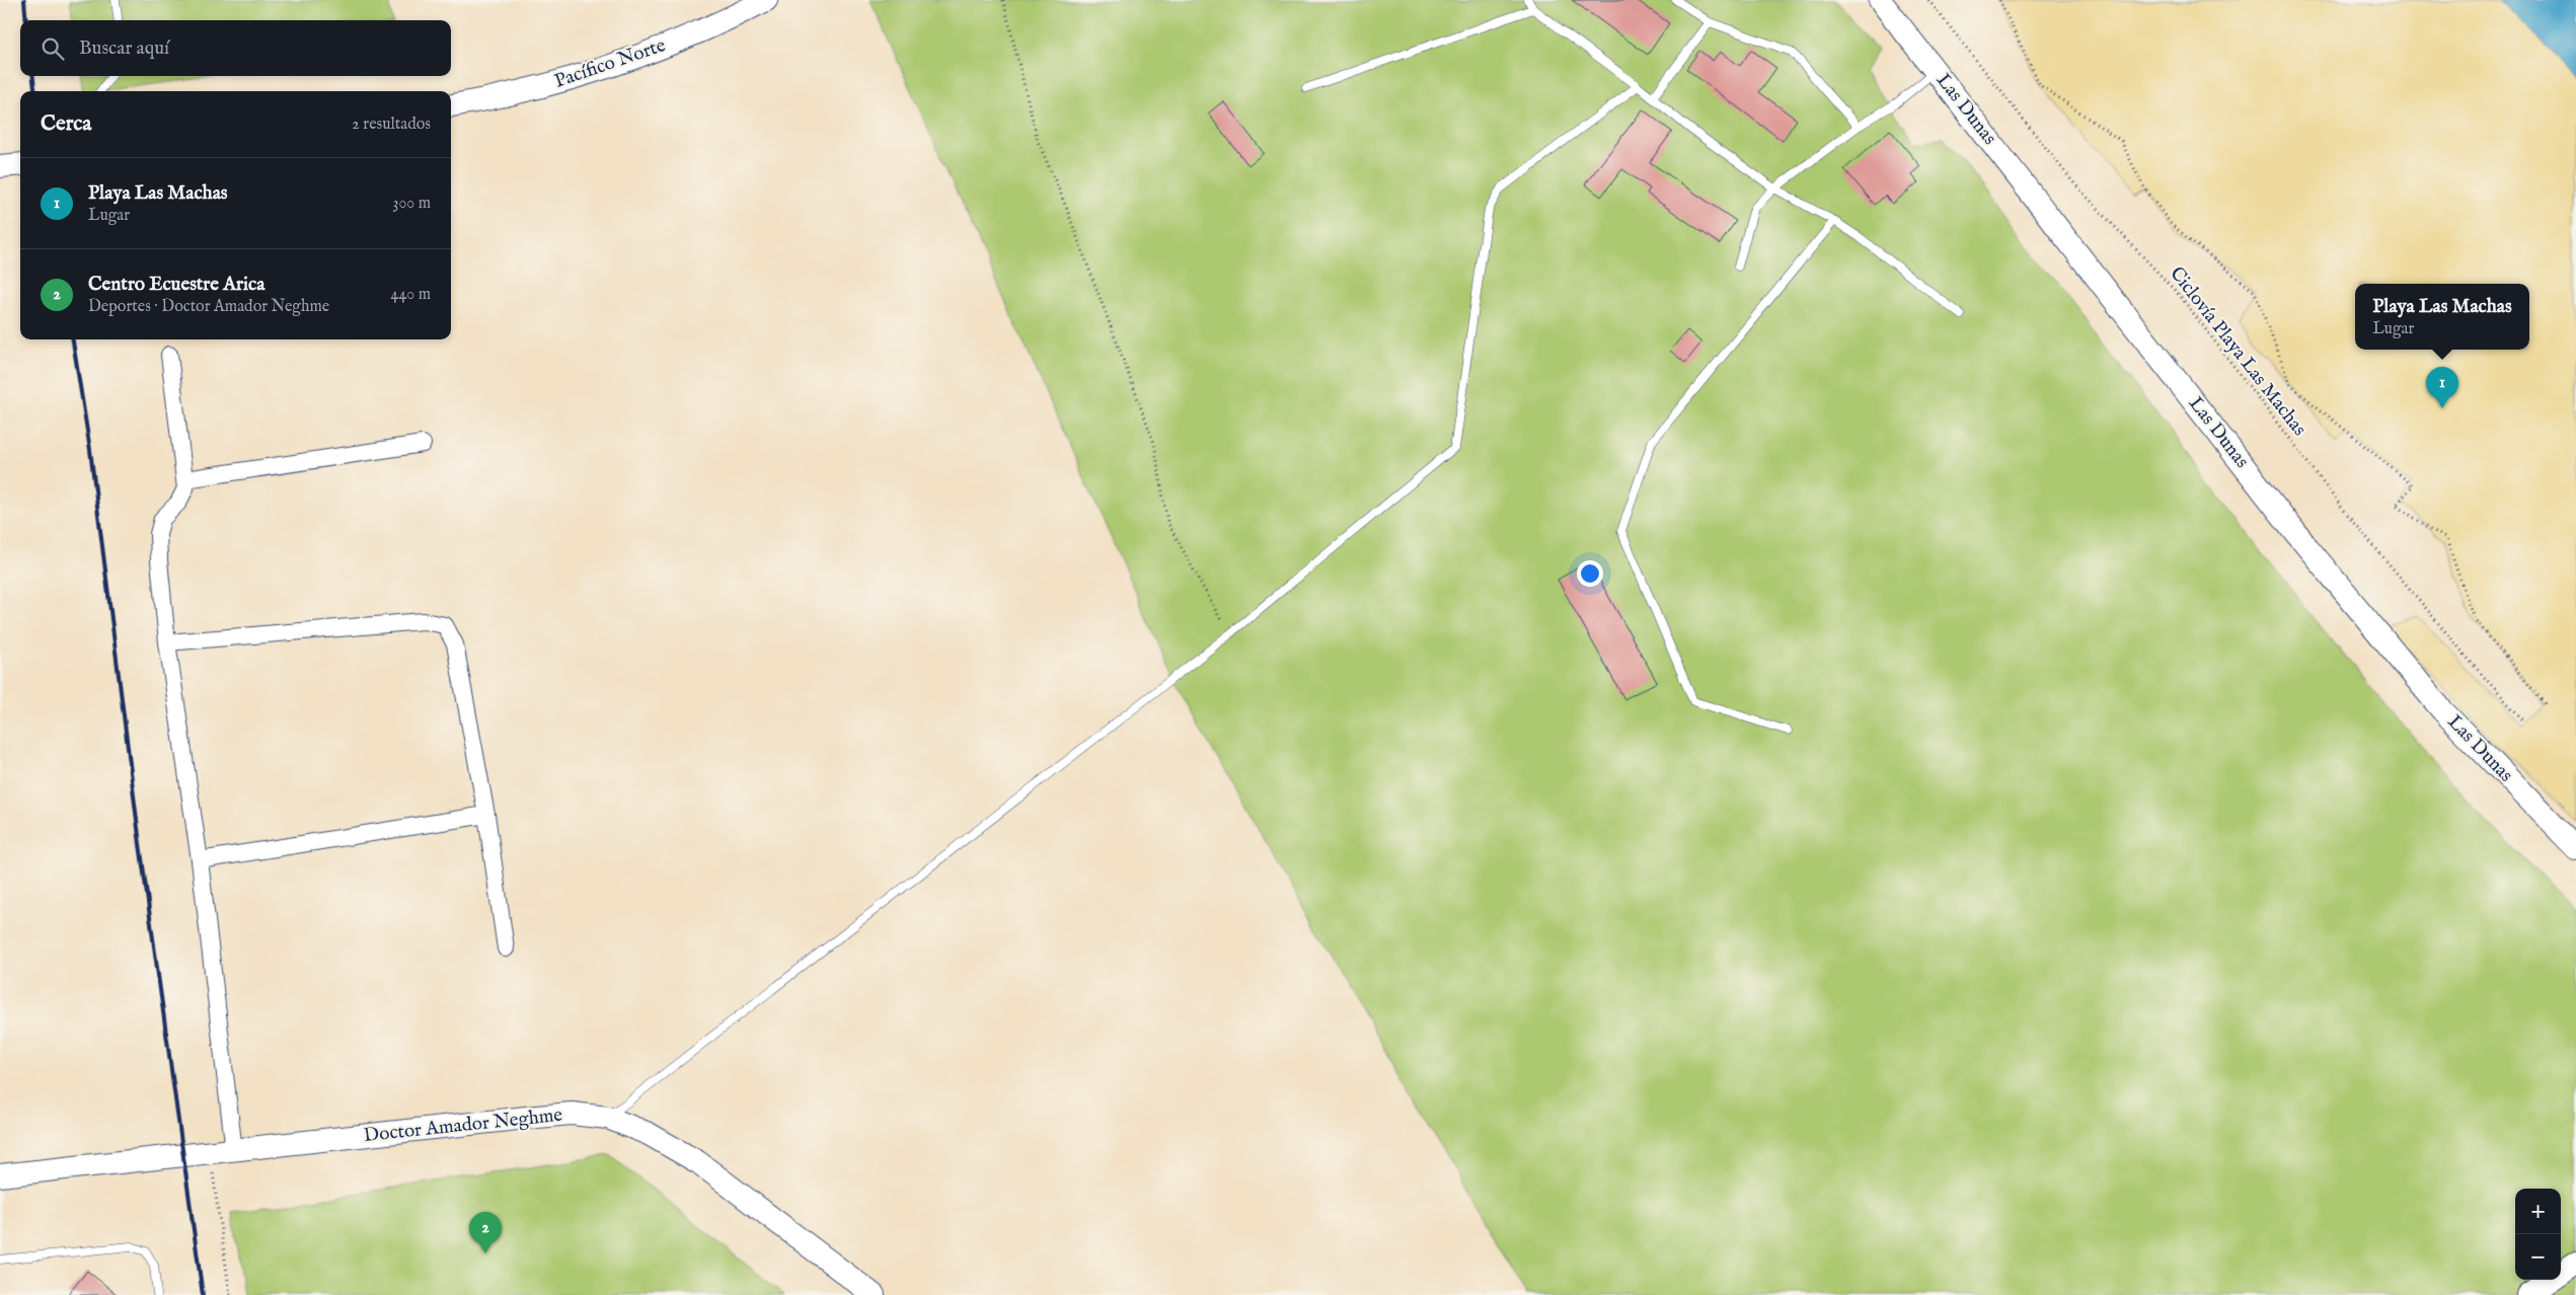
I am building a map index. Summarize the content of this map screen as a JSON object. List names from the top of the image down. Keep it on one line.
{"streets":{"main road":["Pacífico Norte","Las Dunas","Doctor Amador Neghme"],"path":["Ciclovía Playa Las Machas"]},"page":{"search":"Buscar aquí","heading":["Cerca","2 resultados"],"list":[{"mark":"1","name":"Playa Las Machas","note":"Lugar","value":"300 m"},{"mark":"2","name":"Centro Ecuestre Arica","note":"Deportes · Doctor Amador Neghme","value":"440 m"}],"popup":["Playa Las Machas","Lugar"],"pins":["1","2"],"map_buttons":["+","−"]}}
